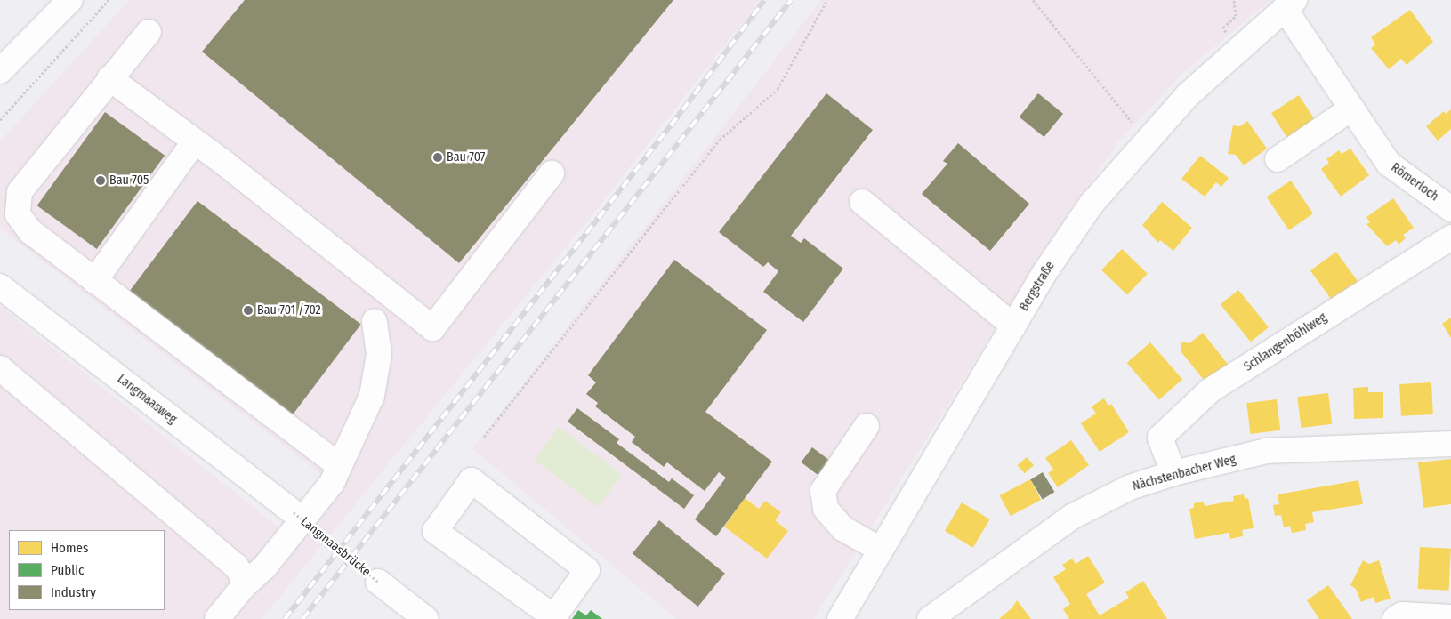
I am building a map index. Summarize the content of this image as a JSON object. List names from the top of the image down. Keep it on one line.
{"streets":{"street":["Römerloch","Bergstraße","Schlangenböhlweg","Langmaasweg","Nächstenbacher Weg"],"path":["Langmaasbrücke"]},"crossings":[["Römerloch","Bergstraße"],["Schlangenböhlweg","Nächstenbacher Weg"],["Langmaasweg","Langmaasbrücke"]],"places":["Bau 707","Bau 705","Bau 701 /702"],"legend":["Homes","Public","Industry"]}
